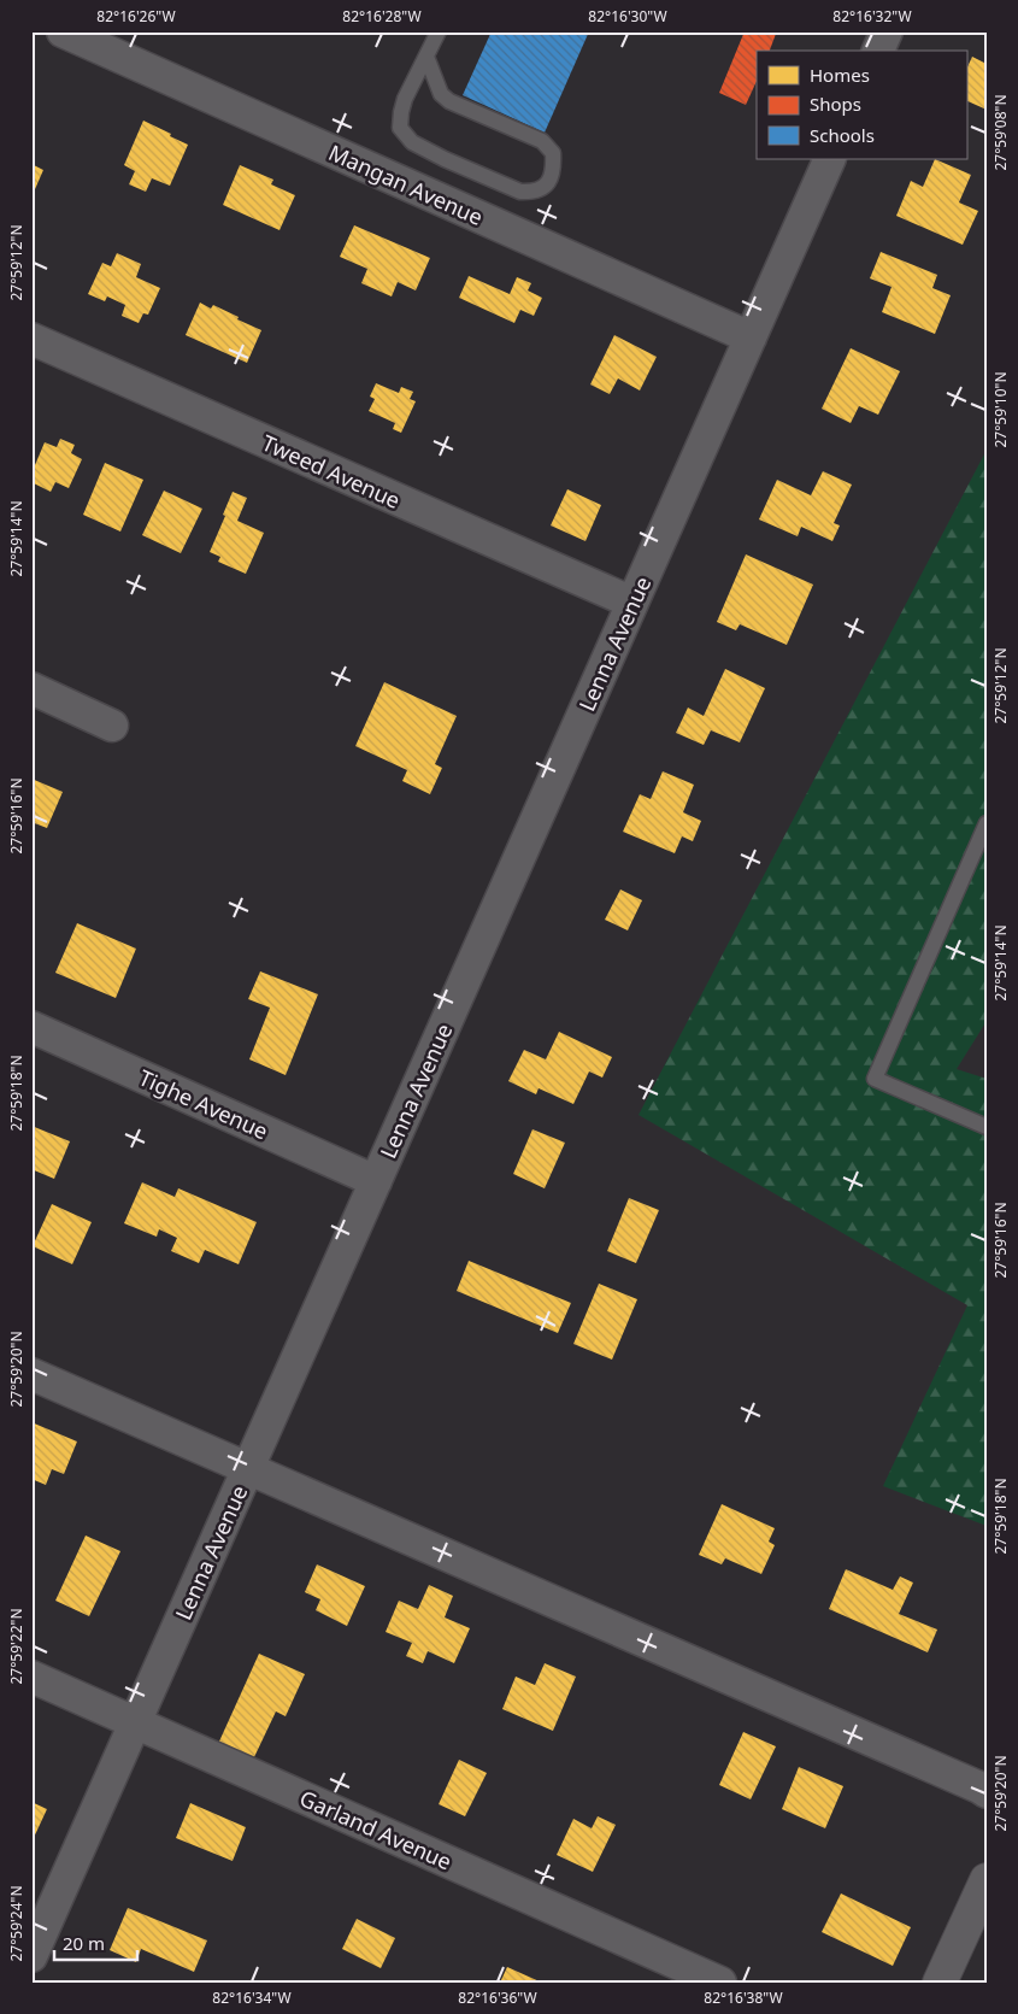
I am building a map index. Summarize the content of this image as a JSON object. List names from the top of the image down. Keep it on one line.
{"streets":{"street":["Mangan Avenue","Tweed Avenue","Lenna Avenue","Tighe Avenue","Garland Avenue"]},"crossings":[["Mangan Avenue","Lenna Avenue"],["Tweed Avenue","Lenna Avenue"],["Lenna Avenue","Tighe Avenue"],["Lenna Avenue","Garland Avenue"]],"legend":["Homes","Shops","Schools"],"scale_bar":"20 m","coordinates":["82°16'26\"W","82°16'28\"W","82°16'30\"W","82°16'32\"W","27°59'08\"N","27°59'12\"N","27°59'10\"N","27°59'14\"N","27°59'16\"N","27°59'18\"N","27°59'20\"N","27°59'22\"N","27°59'24\"N","82°16'34\"W","82°16'36\"W","82°16'38\"W"]}
